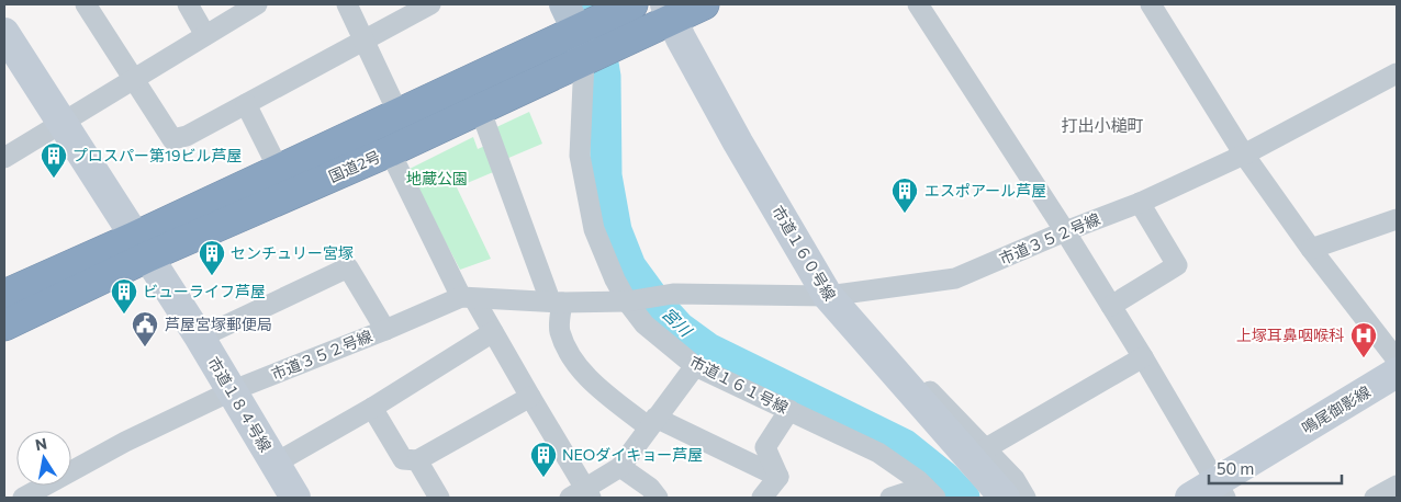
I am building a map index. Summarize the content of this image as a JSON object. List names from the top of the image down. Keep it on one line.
{"streets":{"highway":["国道2号"],"street":["市道３５２号線","市道１６０号線","市道１６１号線","市道１８４号線","鳴尾御影線"]},"crossings":[["国道2号","市道１６０号線"],["国道2号","市道１６１号線"],["国道2号","市道１８４号線"],["市道３５２号線","市道１６０号線"],["市道３５２号線","市道１６１号線"],["市道３５２号線","市道１８４号線"]],"districts":["打出小槌町"],"water":["宮川"],"parks":["地蔵公園"],"places":{"building":["プロスパー第19ビル芦屋","エスポアール芦屋","センチュリー宮塚","ビューライフ芦屋","NEOダイキョー芦屋"],"public building":["芦屋宮塚郵便局"],"hospital":["上塚耳鼻咽喉科"]},"scale_bar":"50 m","north":"top"}
